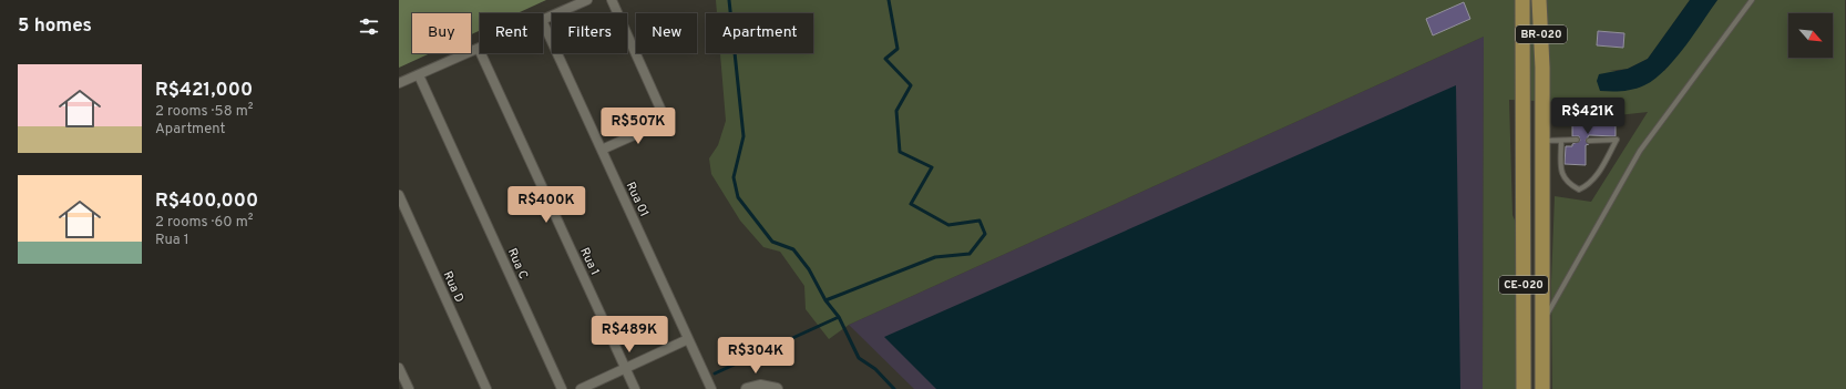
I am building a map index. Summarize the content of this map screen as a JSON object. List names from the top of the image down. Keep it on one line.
{"streets":{"highway":["BR-020","CE-020"],"street":["Rua 01","Rua 1","Rua C","Rua D"]},"crossings":[["BR-020","CE-020"]],"north":"bottom right","page":{"heading":"5 homes","chip":["Buy","Rent","Filters","New","Apartment"],"list":[{"name":"R$421,000","note":"2 rooms · 58 m² · Apartment"},{"name":"R$400,000","note":"2 rooms · 60 m² · Rua 1"}],"price":["R$421K","R$507K","R$400K","R$489K","R$304K"]}}
